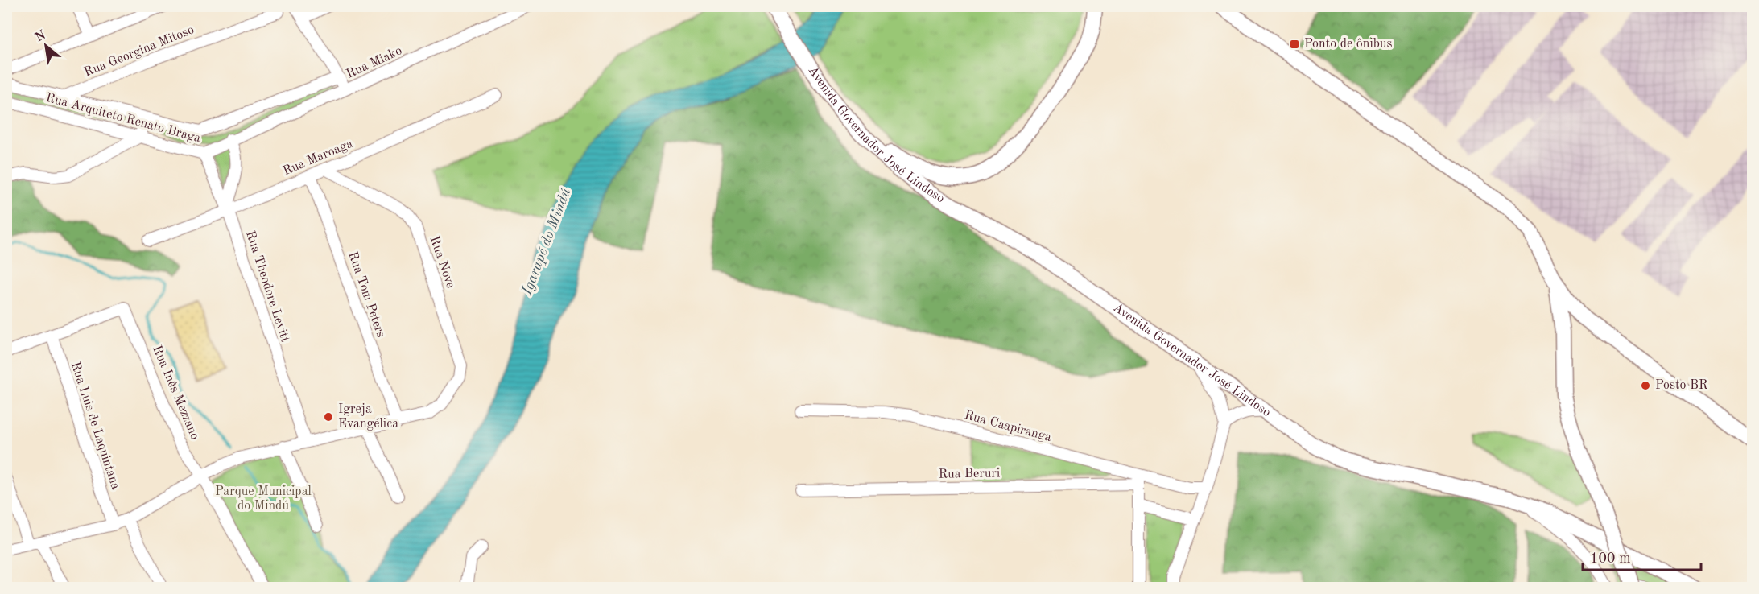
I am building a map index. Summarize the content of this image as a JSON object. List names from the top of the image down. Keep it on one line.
{"streets":{"main road":["Avenida Governador José Lindoso"],"street":["Rua Georgina Mitoso","Rua Miako","Rua Arquiteto Renato Braga","Rua Maroaga","Rua Nove","Rua Theodore Levitt","Rua Tom Peters","Rua Inês Mezzano","Rua Luis de Laquintana","Rua Caapiranga","Rua Beruri"]},"crossings":[["Rua Miako","Rua Arquiteto Renato Braga"],["Rua Arquiteto Renato Braga","Rua Theodore Levitt"],["Rua Maroaga","Rua Nove"],["Rua Maroaga","Rua Theodore Levitt"],["Rua Maroaga","Rua Tom Peters"],["Rua Nove","Rua Tom Peters"],["Rua Inês Mezzano","Rua Luis de Laquintana"],["Rua Caapiranga","Rua Beruri"]],"water":["Igarapé do Mindú"],"parks":["Parque Municipal do Mindú"],"places":{"transit":["Ponto de ônibus"],"other":["Posto BR","Igreja Evangélica"]},"scale_bar":"100 m","north":"top left"}
